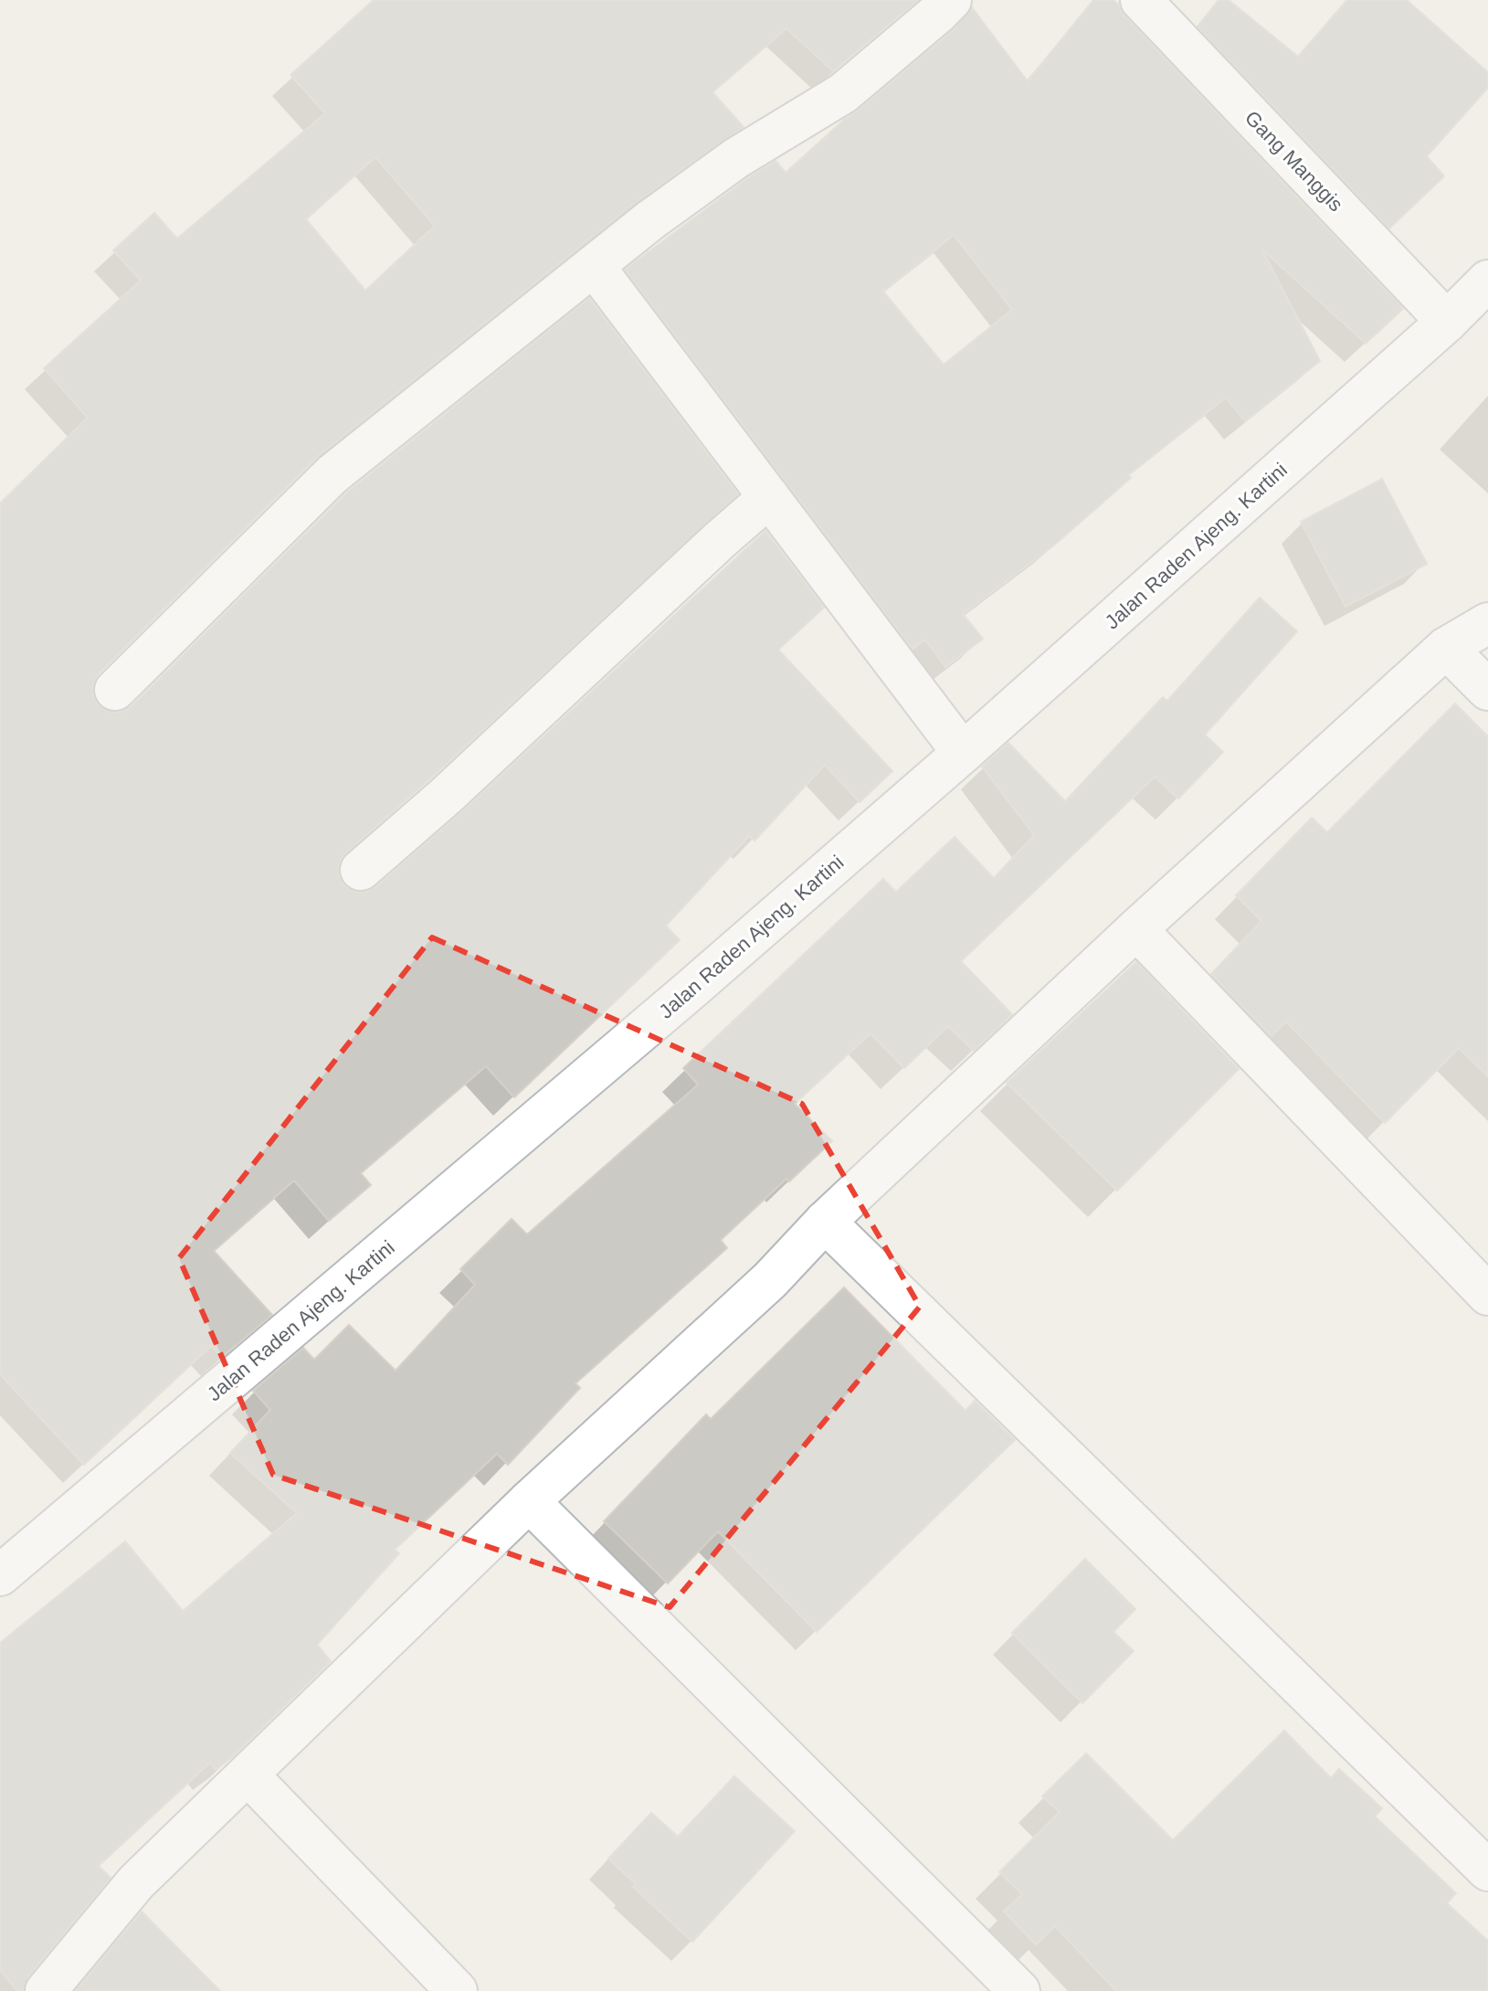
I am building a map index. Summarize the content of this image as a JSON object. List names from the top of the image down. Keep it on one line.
{"streets":{"street":["Gang Manggis","Jalan Raden Ajeng. Kartini"]},"crossings":[["Gang Manggis","Jalan Raden Ajeng. Kartini"]]}
